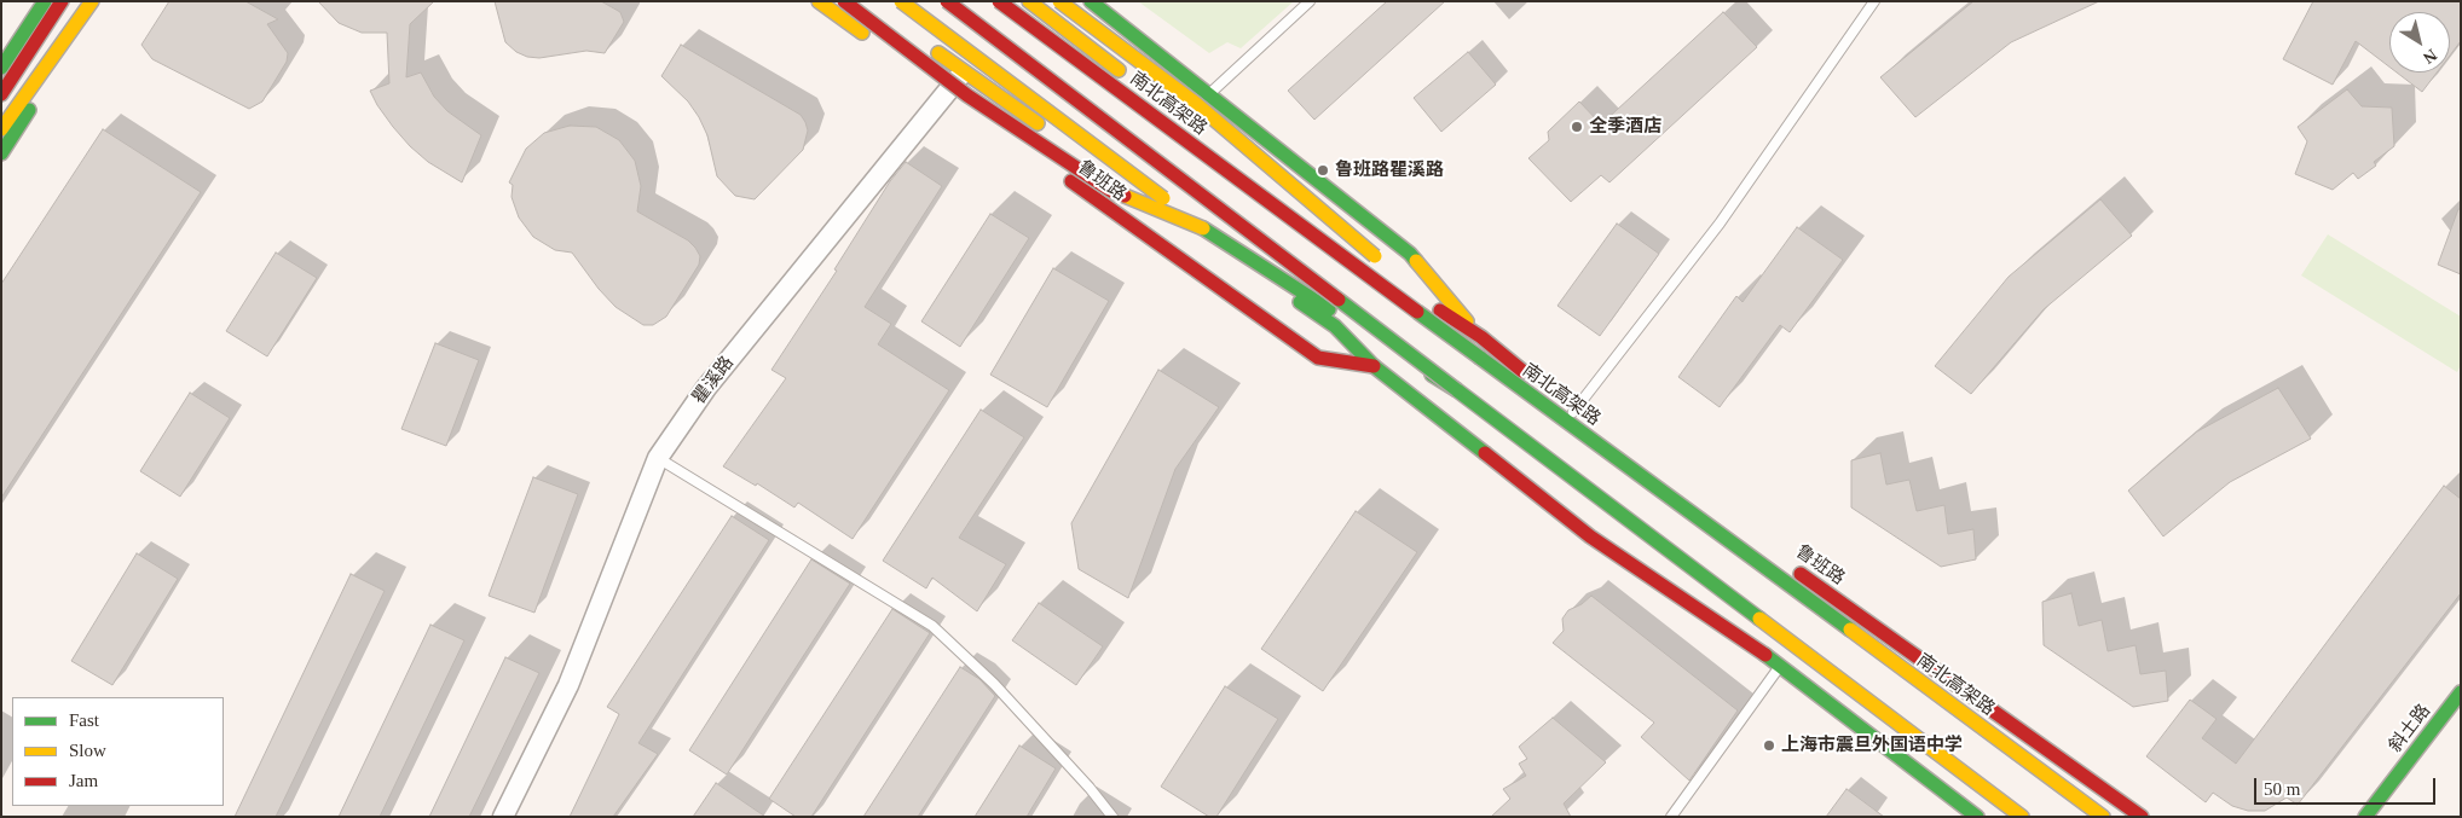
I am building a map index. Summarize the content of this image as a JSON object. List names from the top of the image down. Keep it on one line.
{"streets":{"main road":["南北高架路","鲁班路","斜土路"],"street":["瞿溪路"]},"crossings":[["鲁班路","瞿溪路"]],"places":["全季酒店","鲁班路瞿溪路","上海市震旦外国语中学"],"legend":["Fast","Slow","Jam"],"scale_bar":"50 m","north":"bottom right"}
